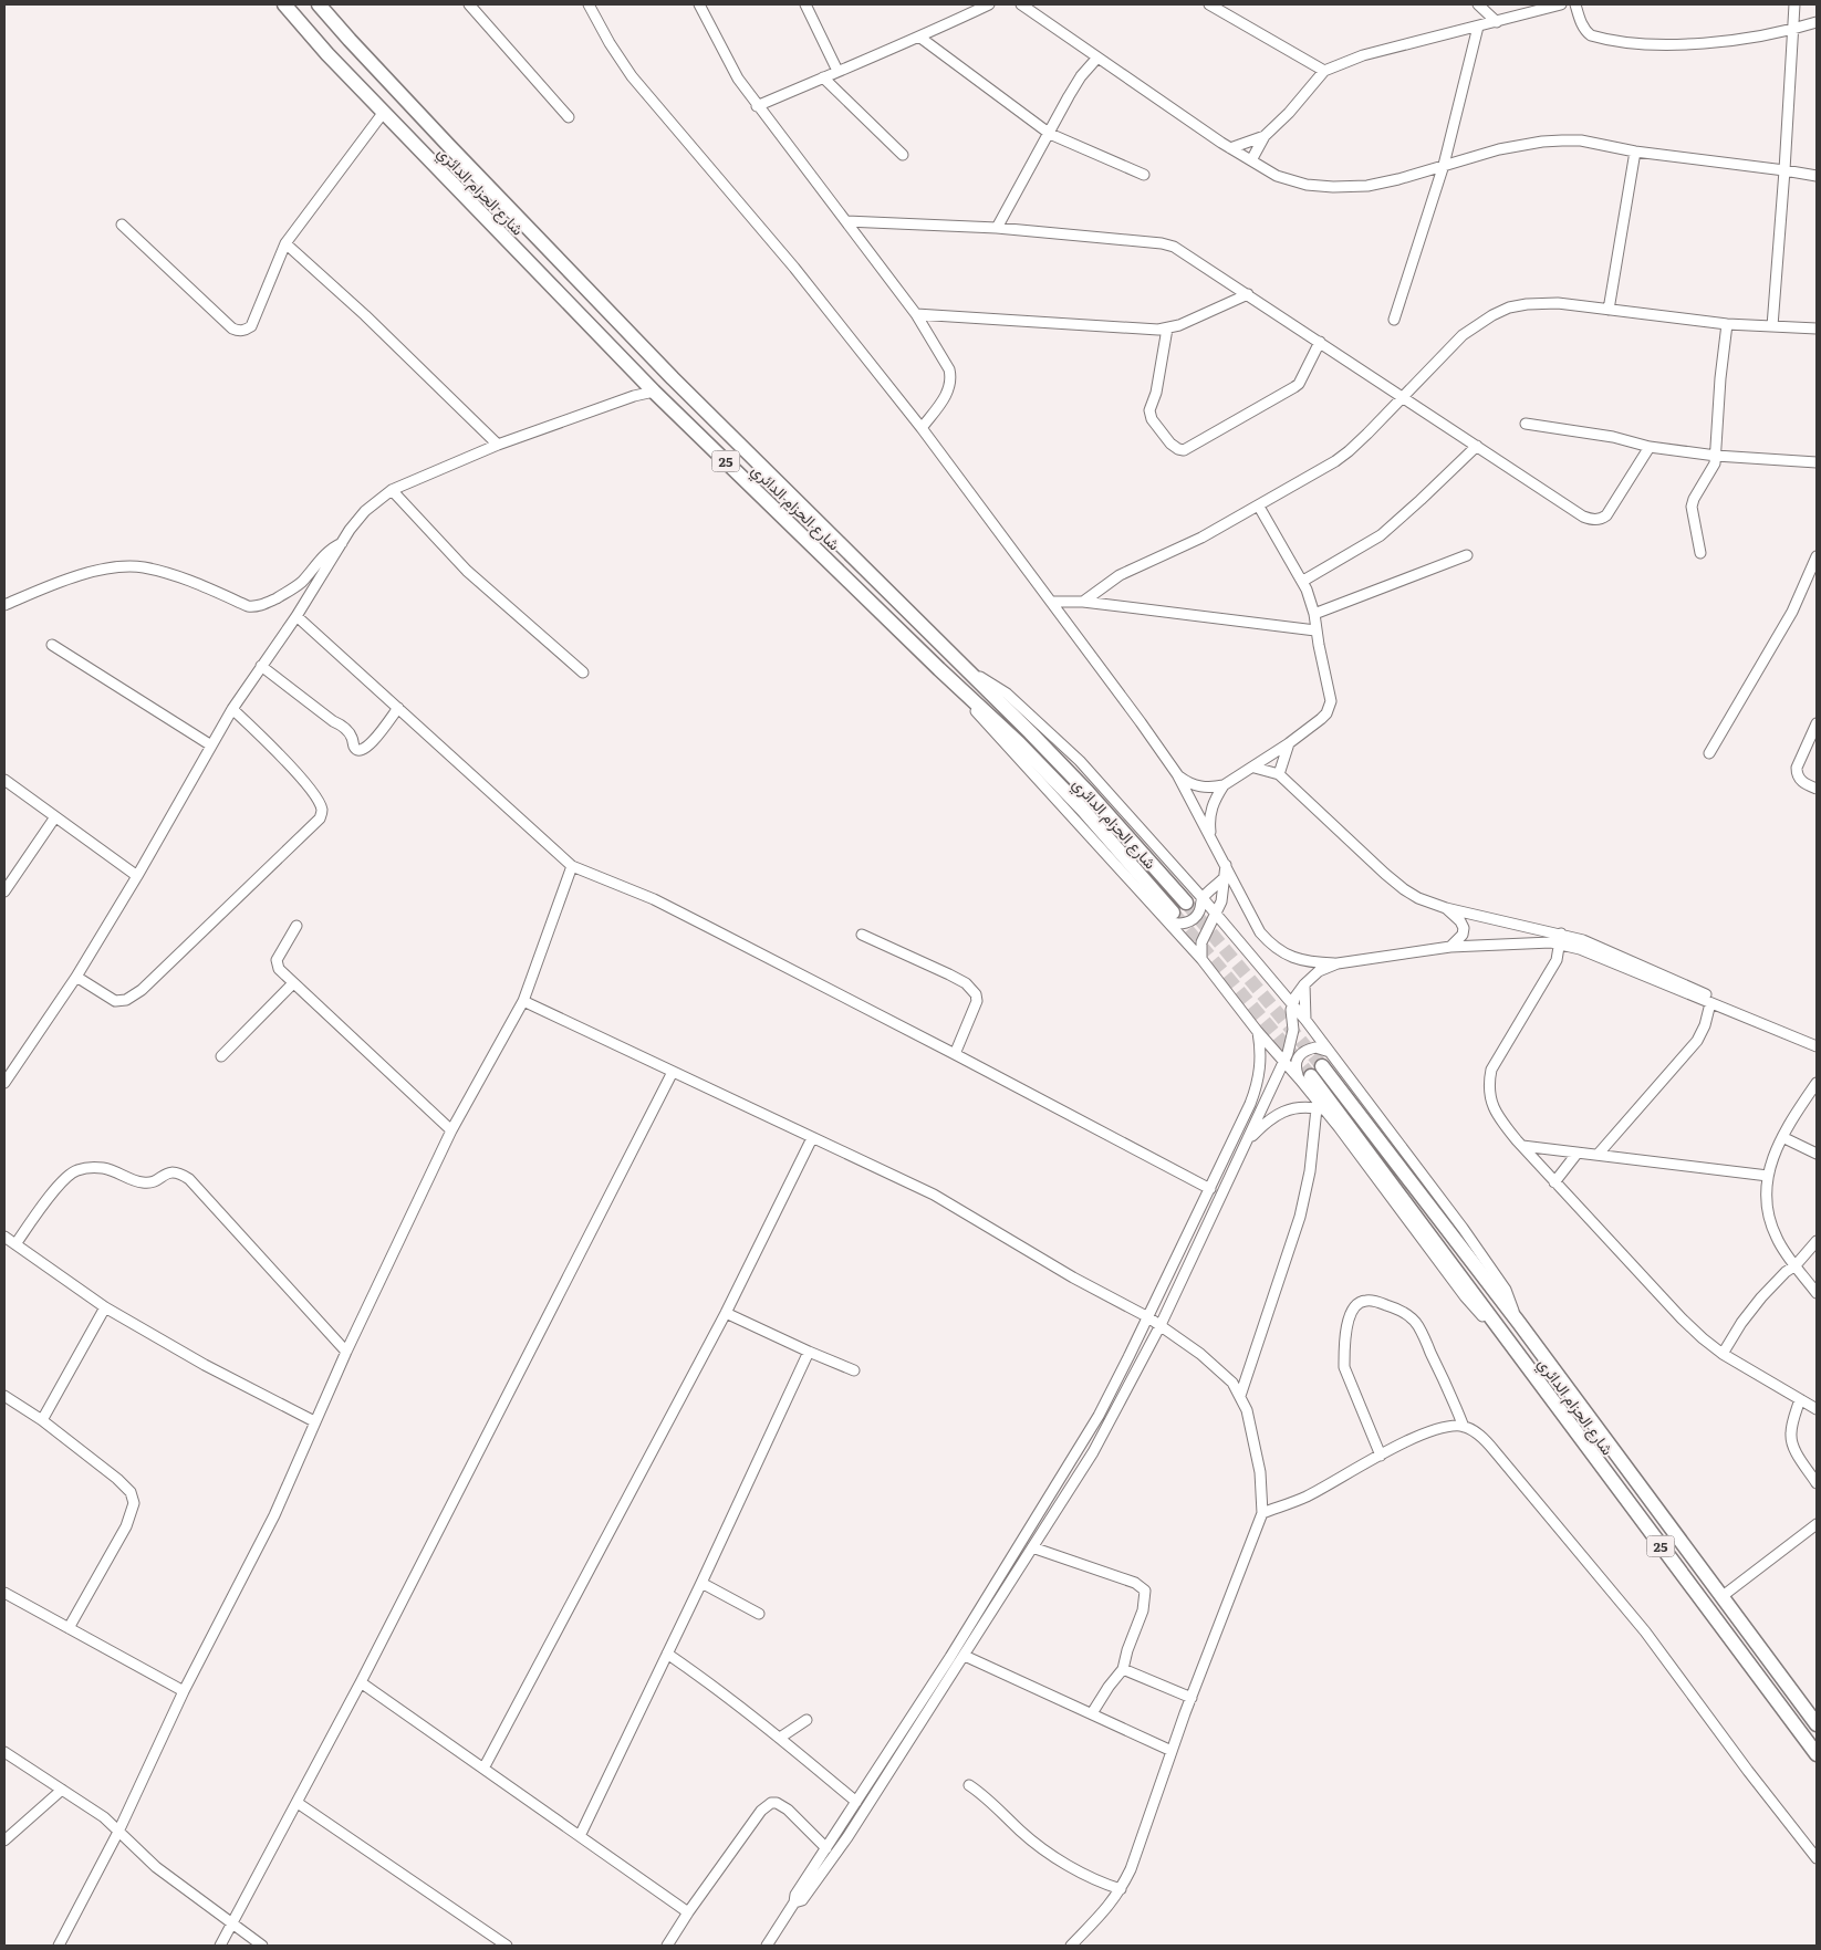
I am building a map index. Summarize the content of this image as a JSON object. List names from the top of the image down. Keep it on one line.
{"streets":{"highway":["شارع الحزام الدائري","25"]}}
